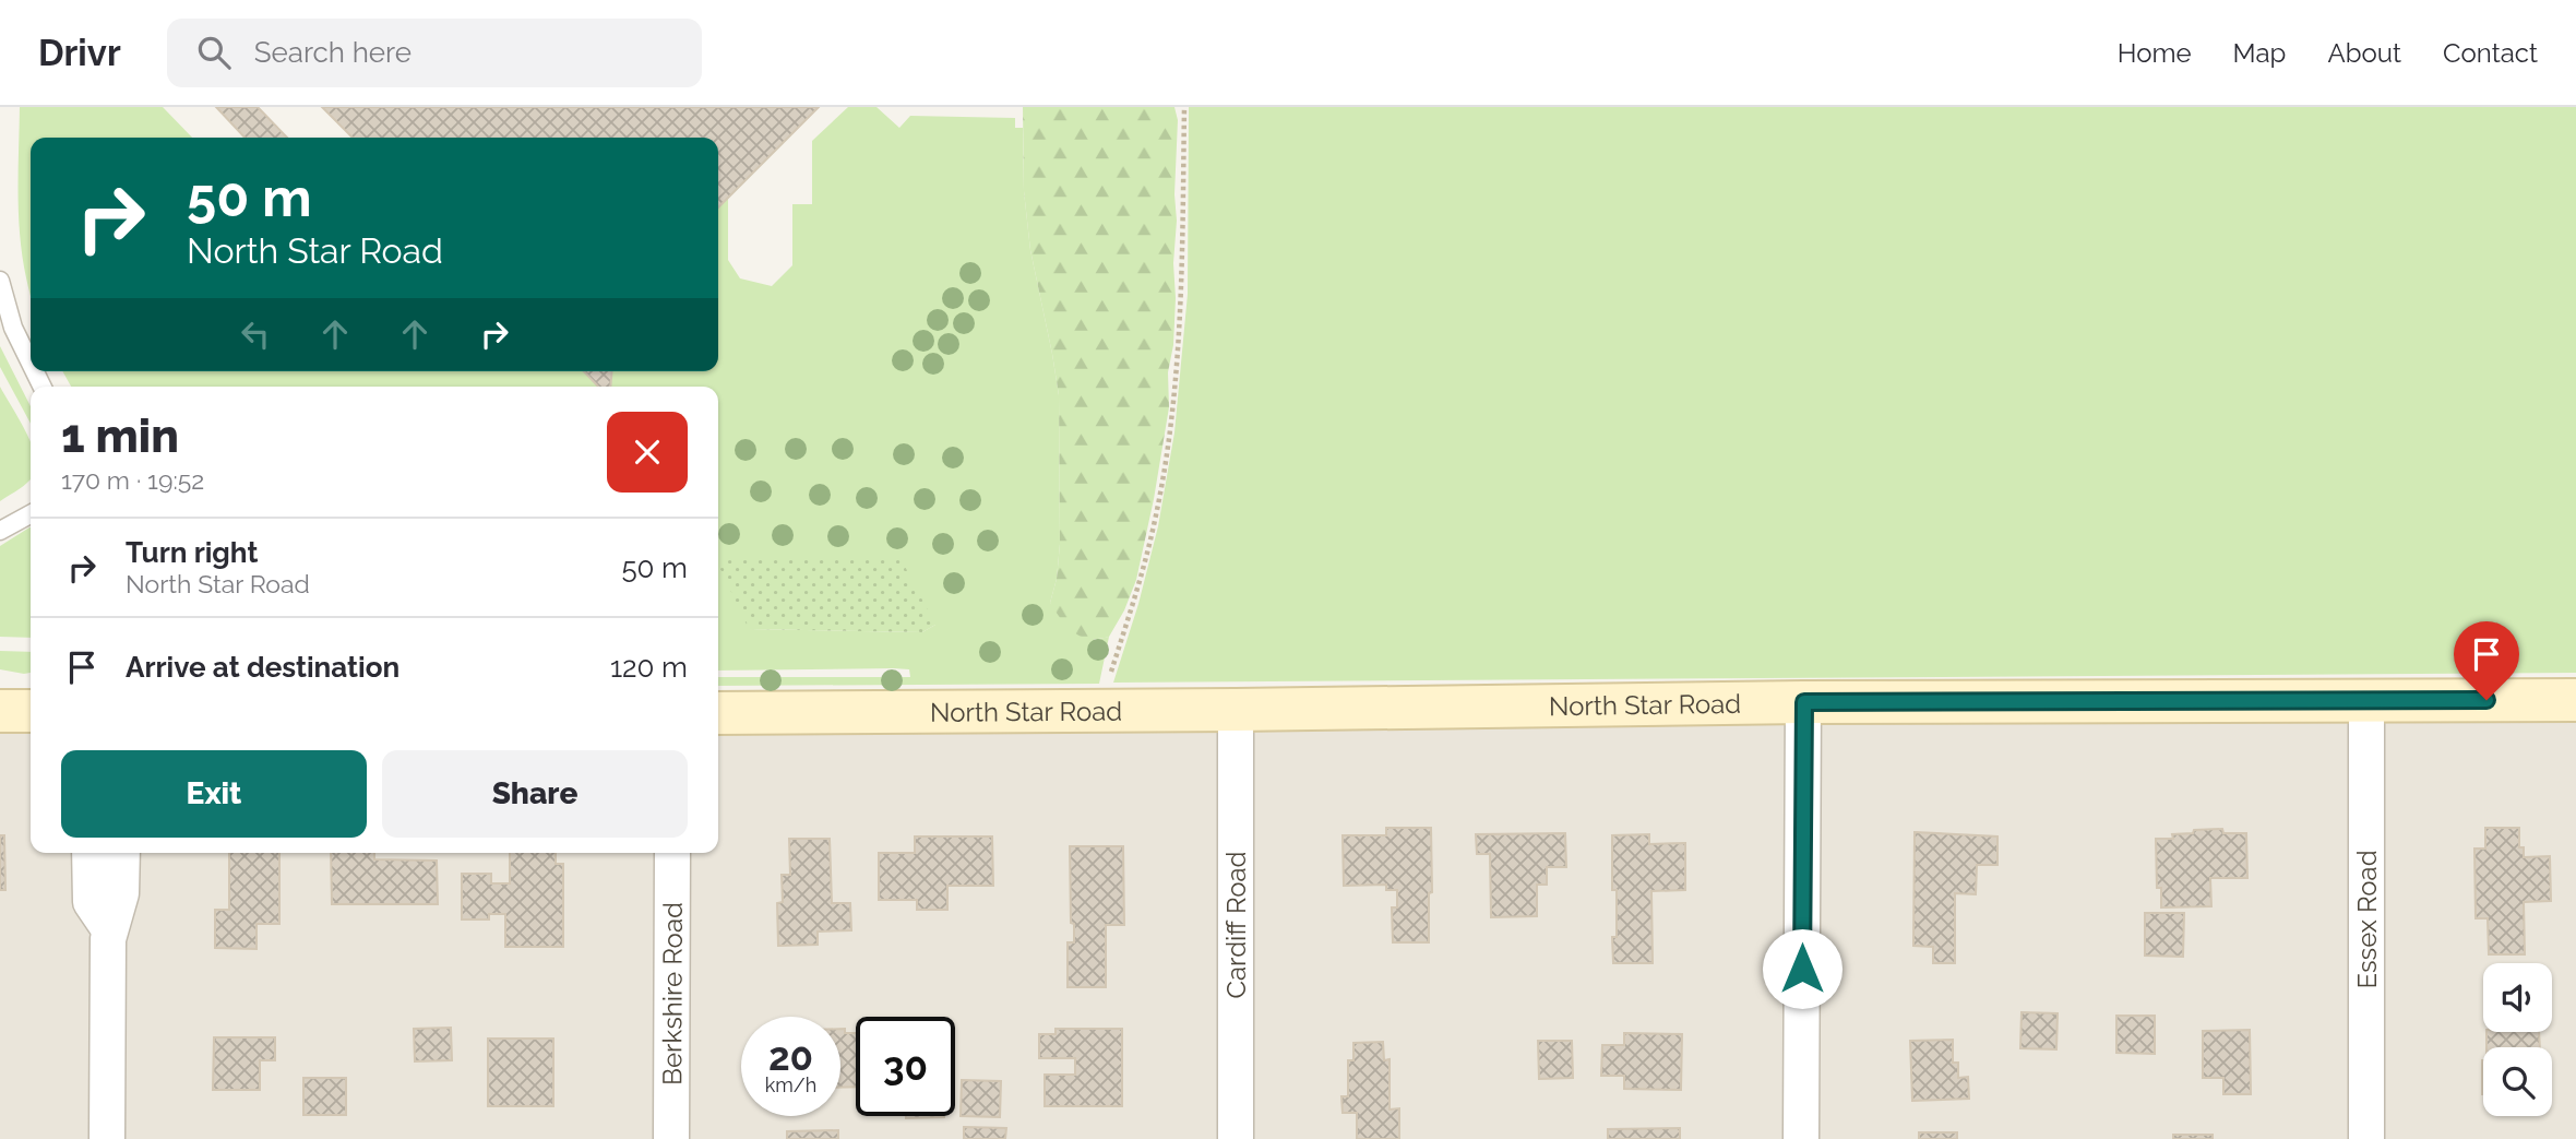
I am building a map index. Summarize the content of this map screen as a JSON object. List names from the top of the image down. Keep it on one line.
{"streets":{"street":["North Star Road","Essex Road","Cardiff Road","Berkshire Road"]},"crossings":[["North Star Road","Essex Road"],["North Star Road","Cardiff Road"]],"page":{"header":"Drivr","search":"Search here","nav":["Home","Map","About","Contact"],"turn":["50 m","North Star Road"],"heading":["1 min","170 m · 19:52"],"list":[{"name":"Turn right","note":"North Star Road","value":"50 m"},{"name":"Arrive at destination","value":"120 m"}],"buttons":["Exit","Share"],"speed":"20 km/h","limit":"30"}}
